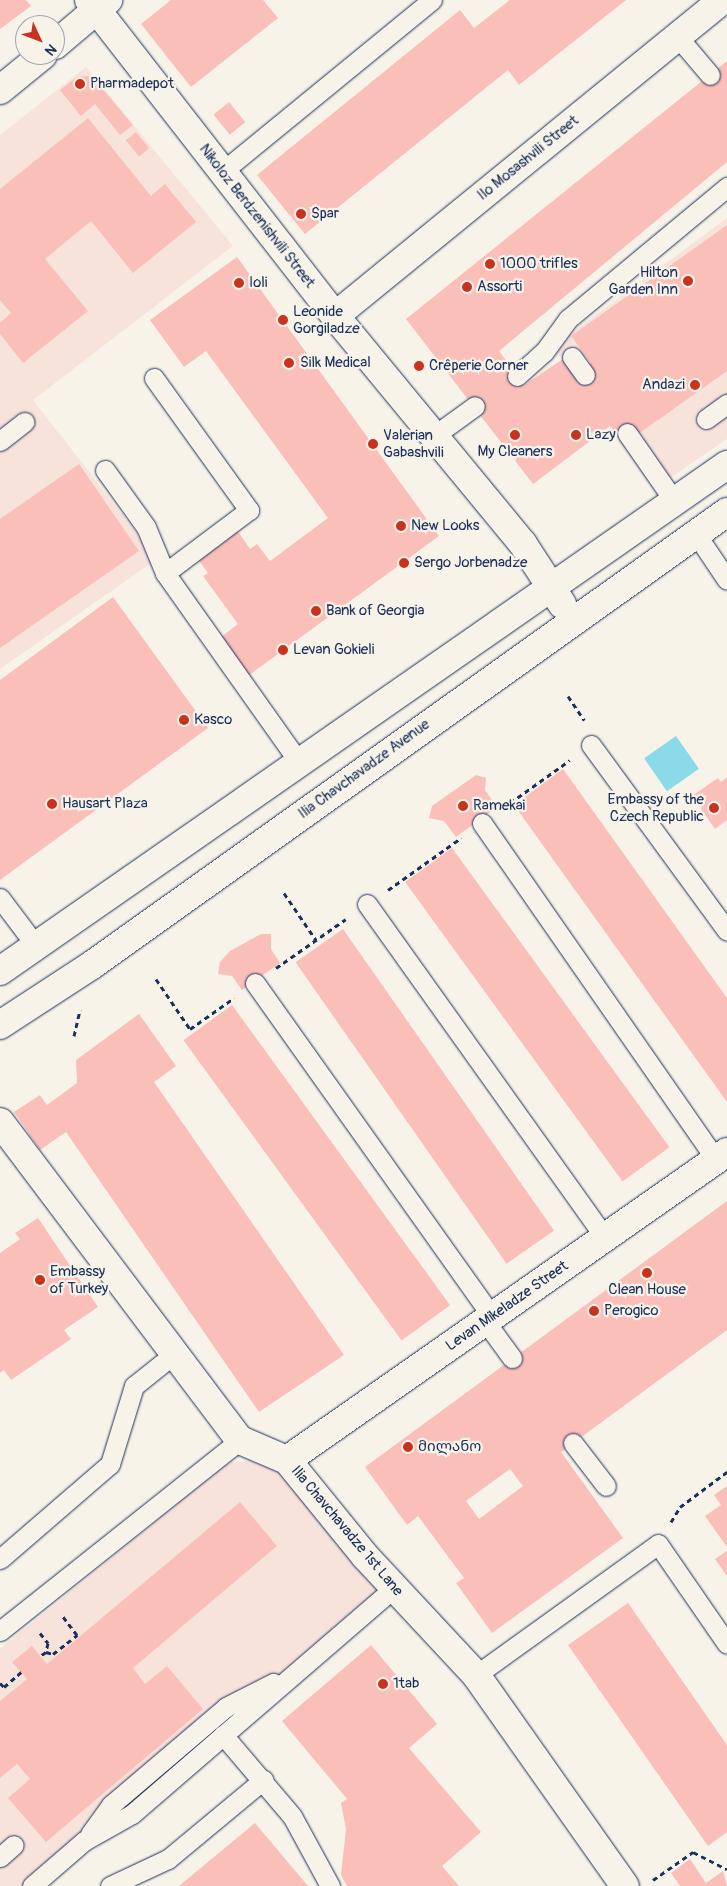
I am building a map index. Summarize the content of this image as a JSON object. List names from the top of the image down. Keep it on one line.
{"streets":{"street":["Ilo Mosashvili Street","Nikoloz Berdzenishvili Street","Ilia Chavchavadze Avenue","Levan Mikeladze Street","Ilia Chavchavadze 1st Lane"]},"crossings":[["Ilo Mosashvili Street","Nikoloz Berdzenishvili Street"],["Nikoloz Berdzenishvili Street","Ilia Chavchavadze Avenue"],["Levan Mikeladze Street","Ilia Chavchavadze 1st Lane"]],"places":["Pharmadepot","Spar","1000 trifles","Hilton Garden Inn","Ioli","Assorti","Leonide Gorgiladze","Silk Medical","Crêperie Corner","Andazi","My Cleaners","Lazy","Valerian Gabashvili","New Looks","Sergo Jorbenadze","Bank of Georgia","Levan Gokieli","Kasco","Hausart Plaza","Ramekai","Embassy of the Czech Republic","Clean House","Embassy of Turkey","Perogico","მილანო","1tab"],"north":"bottom right"}
